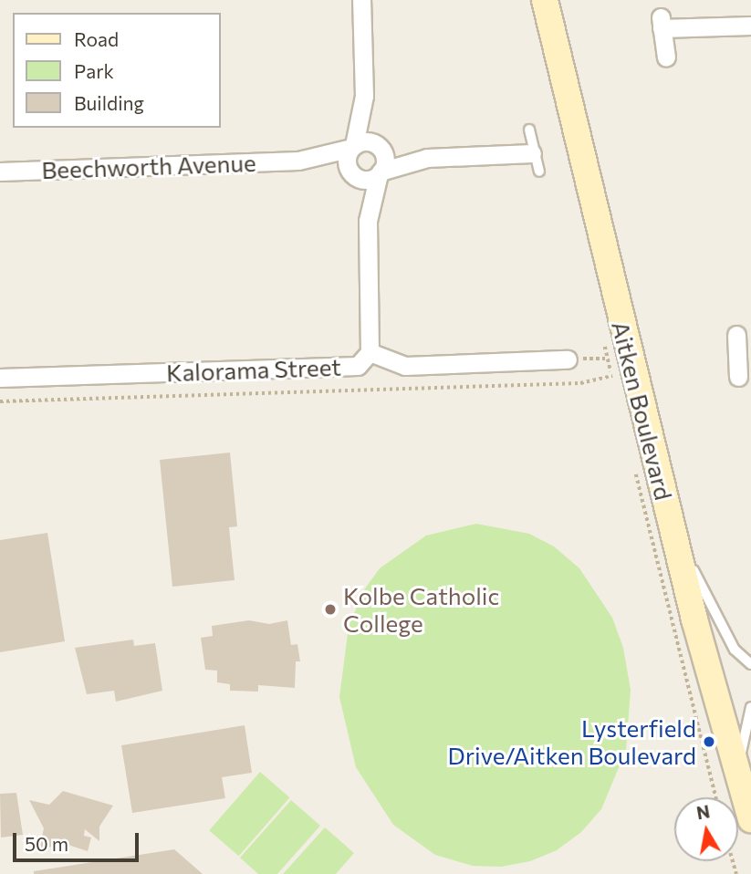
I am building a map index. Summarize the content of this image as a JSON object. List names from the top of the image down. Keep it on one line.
{"streets":{"main road":["Aitken Boulevard"],"street":["Beechworth Avenue","Kalorama Street"]},"crossings":[["Beechworth Avenue","Kalorama Street"]],"places":["Kolbe Catholic College","Lysterfield Drive/Aitken Boulevard"],"legend":["Road","Park","Building"],"scale_bar":"50 m","north":"top"}
